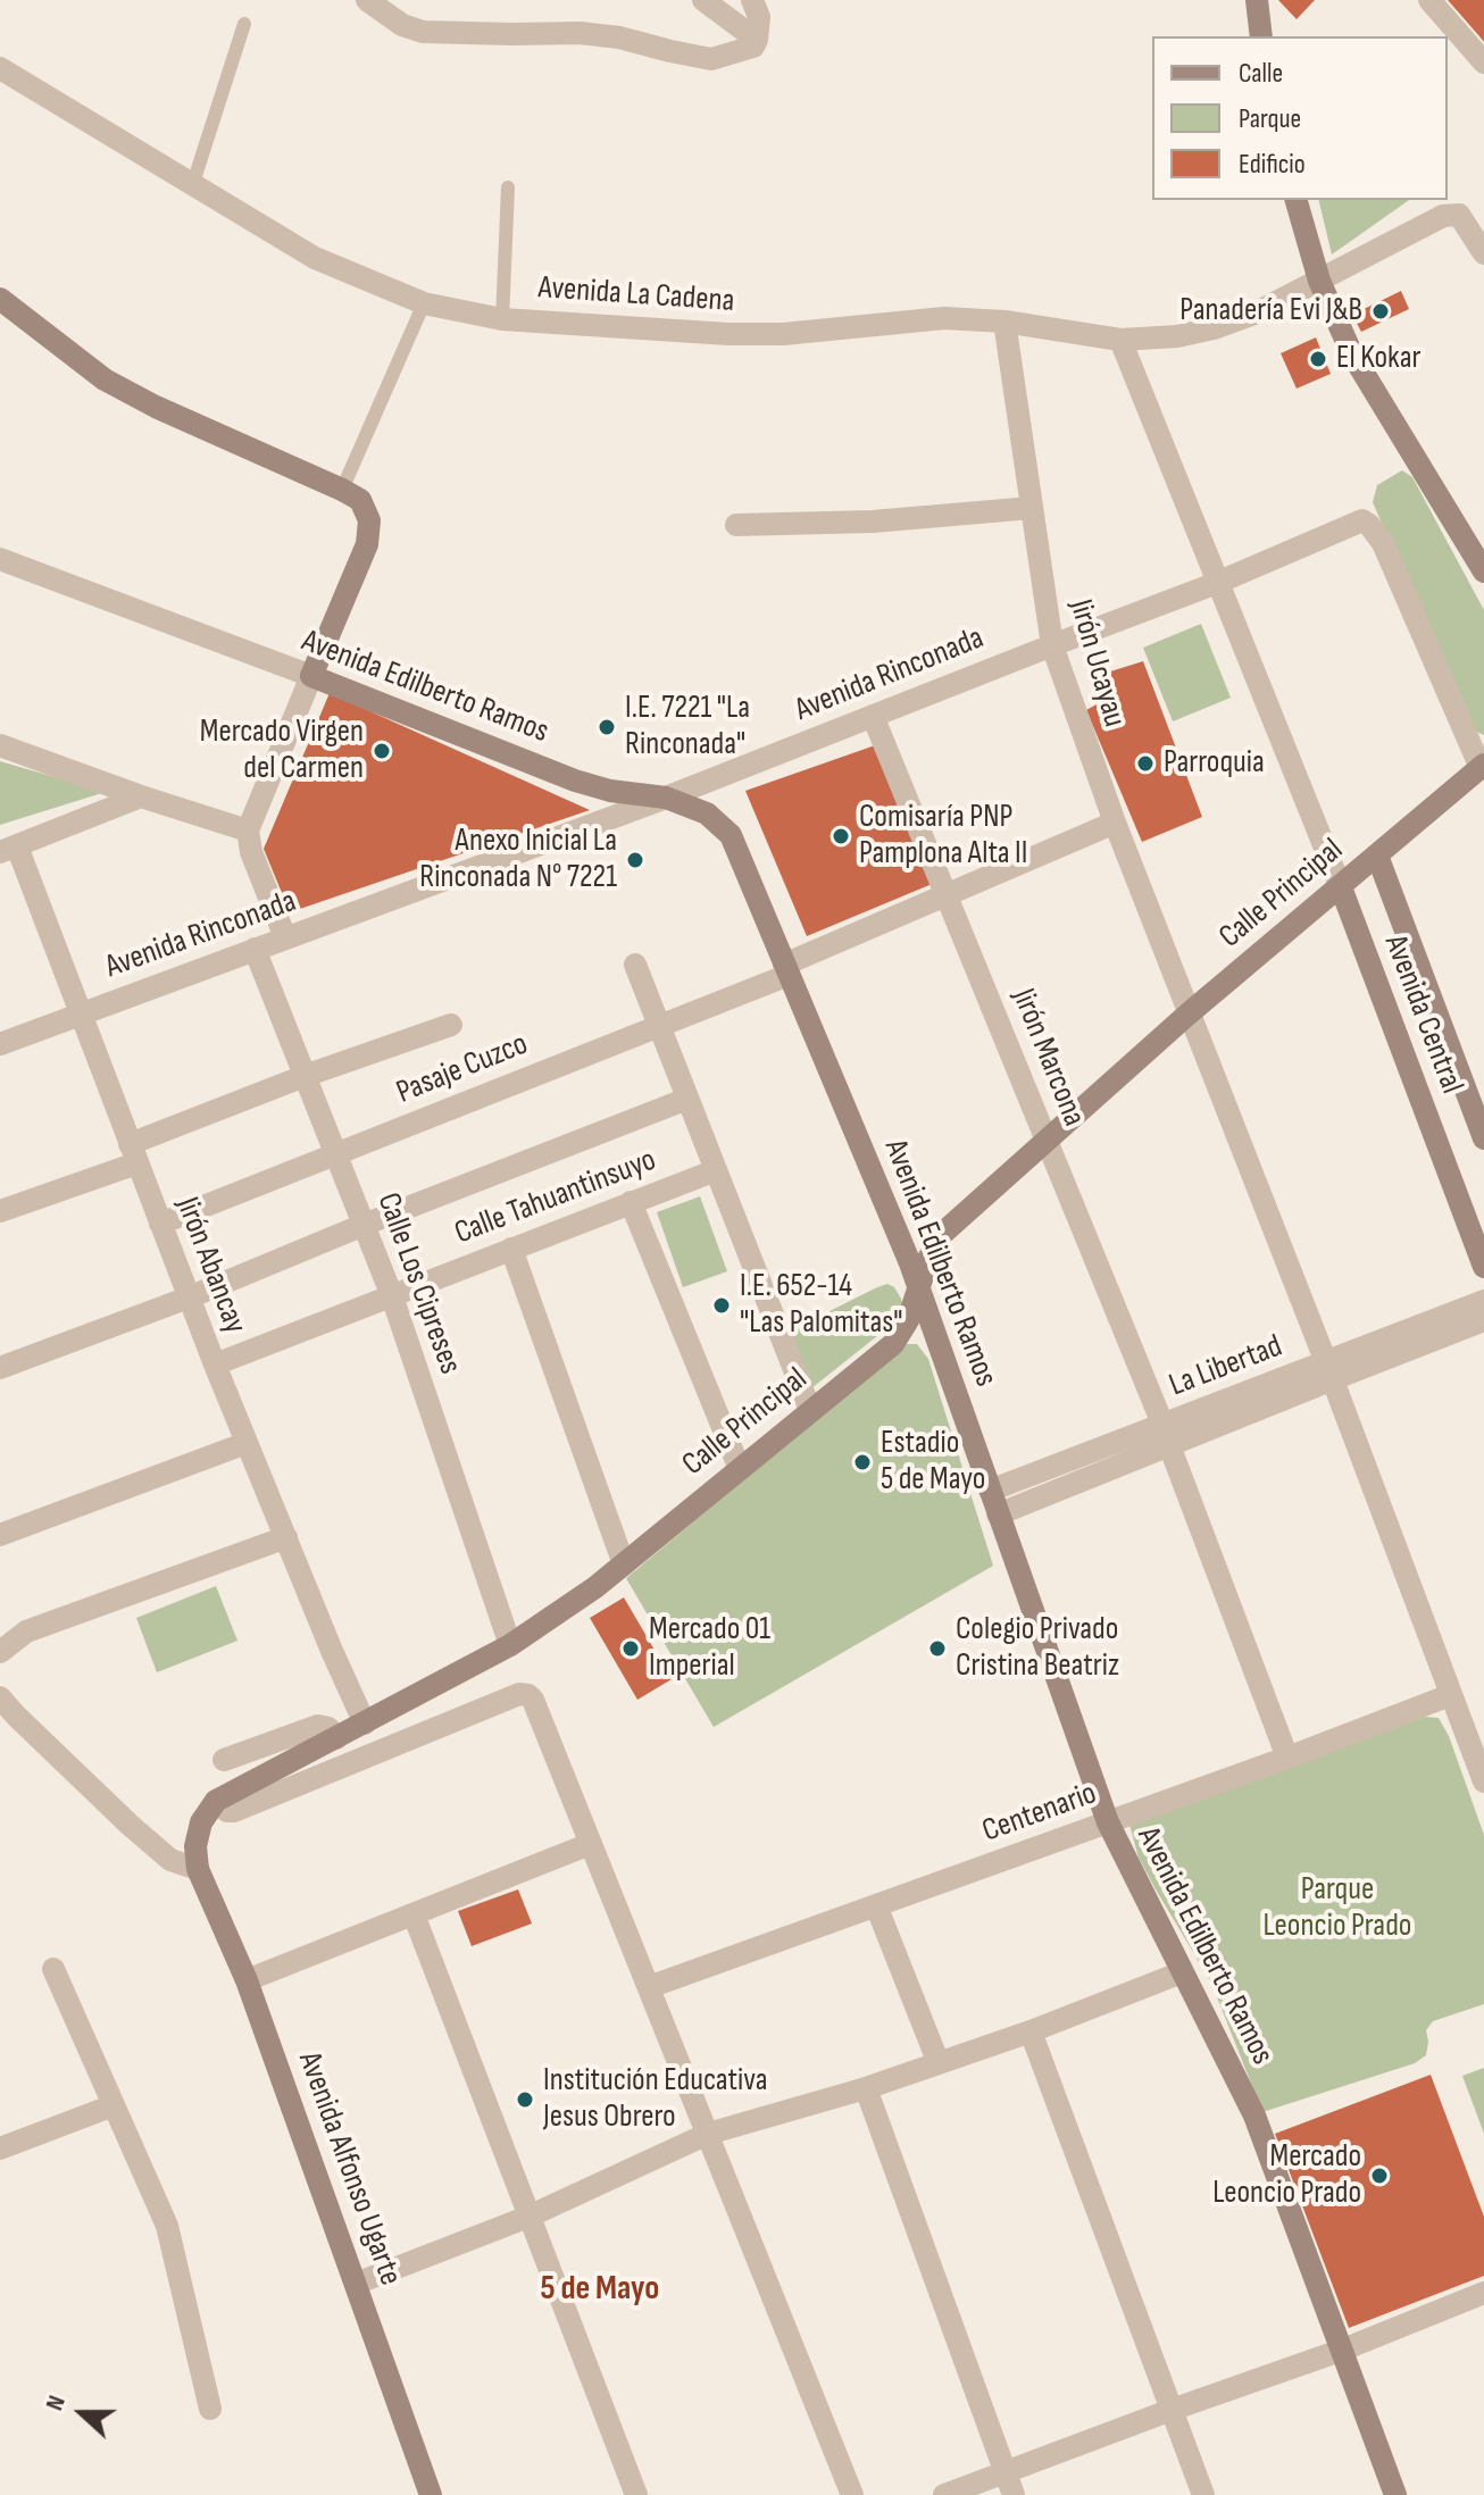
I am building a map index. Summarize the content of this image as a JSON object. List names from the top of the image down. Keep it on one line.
{"streets":{"street":["Avenida La Cadena","Jirón Ucayau","Avenida Rinconada","Avenida Edilberto Ramos","Calle Principal","Avenida Central","Jirón Marcona","Pasaje Cuzco","Calle Tahuantinsuyo","Jirón Abancay","Calle Los Cipreses","La Libertad","Centenario","Avenida Alfonso Ugarte"]},"crossings":[["Avenida La Cadena","Jirón Ucayau"],["Jirón Ucayau","Avenida Rinconada"],["Jirón Ucayau","Calle Principal"],["Jirón Ucayau","Pasaje Cuzco"],["Jirón Ucayau","La Libertad"],["Jirón Ucayau","Centenario"],["Avenida Rinconada","Avenida Edilberto Ramos"],["Avenida Rinconada","Calle Principal"],["Avenida Rinconada","Jirón Marcona"],["Avenida Rinconada","Jirón Abancay"],["Avenida Rinconada","Calle Los Cipreses"],["Avenida Edilberto Ramos","Calle Principal"],["Avenida Edilberto Ramos","Pasaje Cuzco"],["Avenida Edilberto Ramos","La Libertad"],["Avenida Edilberto Ramos","Centenario"],["Calle Principal","Avenida Central"],["Calle Principal","Jirón Marcona"],["Calle Principal","Jirón Abancay"],["Calle Principal","Calle Los Cipreses"],["Jirón Marcona","Pasaje Cuzco"],["Jirón Marcona","La Libertad"],["Jirón Marcona","Centenario"],["Pasaje Cuzco","Jirón Abancay"],["Pasaje Cuzco","Calle Los Cipreses"],["Calle Tahuantinsuyo","Jirón Abancay"],["Calle Tahuantinsuyo","Calle Los Cipreses"]],"districts":["5 de Mayo"],"parks":["Parque Leoncio Prado"],"places":["Panadería Evi J&B","El Kokar","I.E. 7221 \"La Rinconada\"","Mercado Virgen del Carmen","Parroquia","Comisaría PNP Pamplona Alta II","Anexo Inicial La Rinconada N° 7221","I.E. 652-14 \"Las Palomitas\"","Estadio 5 de Mayo","Mercado 01 Imperial","Colegio Privado Cristina Beatriz","Institución Educativa Jesus Obrero","Mercado Leoncio Prado"],"legend":["Calle","Parque","Edificio"],"north":"left"}
